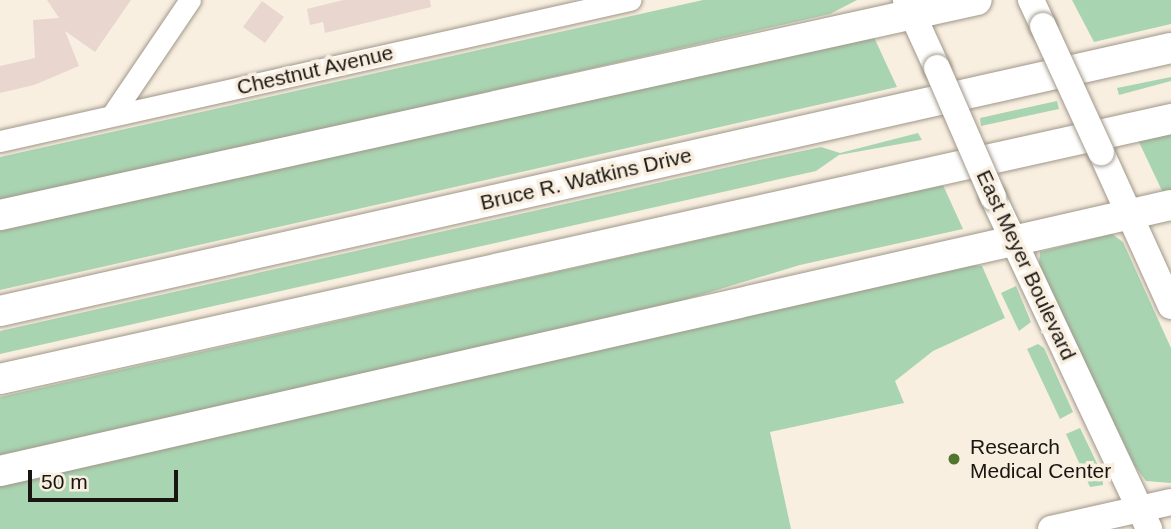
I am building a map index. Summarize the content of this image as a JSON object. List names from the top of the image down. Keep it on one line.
{"streets":{"highway":["Bruce R. Watkins Drive"],"main road":["East Meyer Boulevard"],"street":["Chestnut Avenue"]},"places":["Research Medical Center"],"scale_bar":"50 m"}
